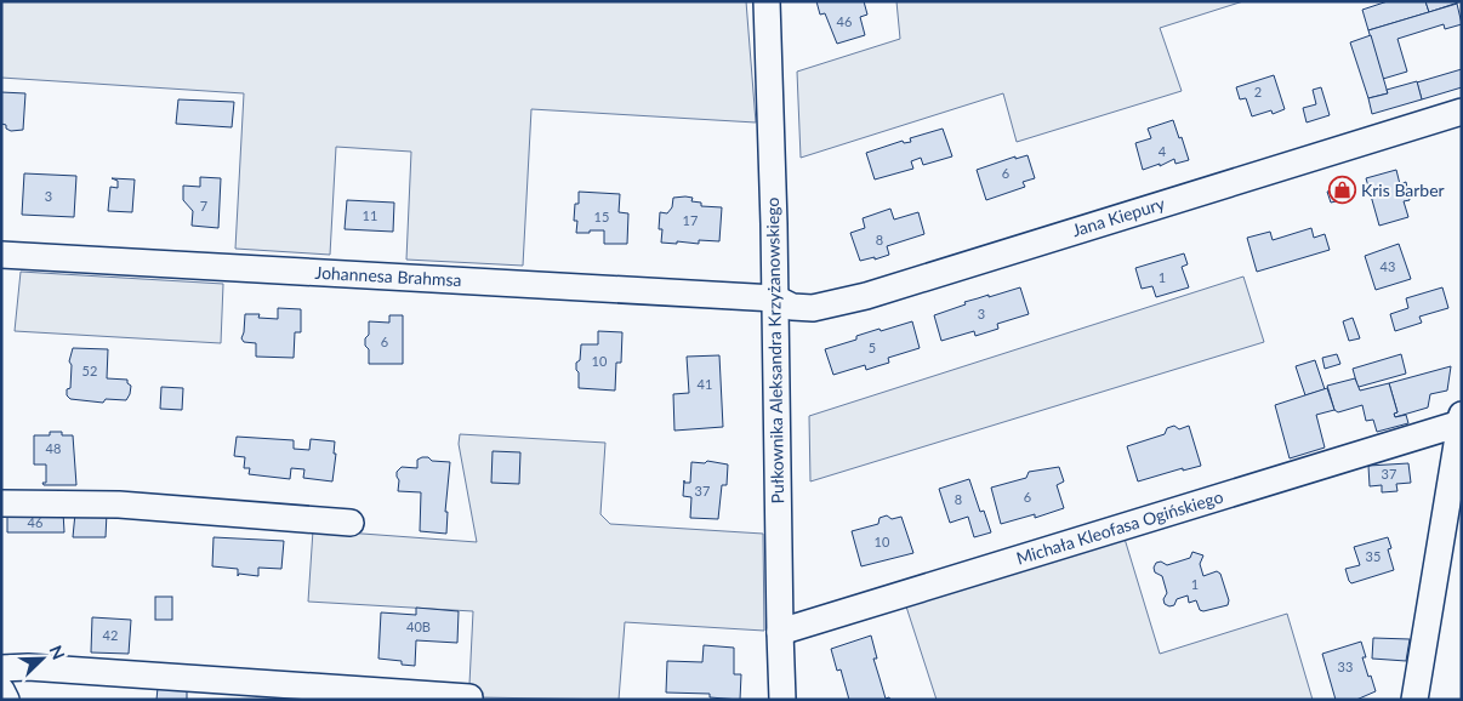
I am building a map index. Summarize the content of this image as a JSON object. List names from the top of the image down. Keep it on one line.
{"streets":{"street":["Jana Kiepury","Johannesa Brahmsa","Pułkownika Aleksandra Krzyżanowskiego","Michała Kleofasa Ogińskiego"]},"crossings":[["Jana Kiepury","Johannesa Brahmsa"],["Jana Kiepury","Pułkownika Aleksandra Krzyżanowskiego"],["Johannesa Brahmsa","Pułkownika Aleksandra Krzyżanowskiego"],["Pułkownika Aleksandra Krzyżanowskiego","Michała Kleofasa Ogińskiego"]],"places":{"shop":["Kris Barber"]},"house_numbers":["46","2","4","6","3","7","11","15","17","8","43","1","3","6","5","10","52","41","48","37","37","6","8","46","10","35","1","40B","42","33"],"north":"top right"}
